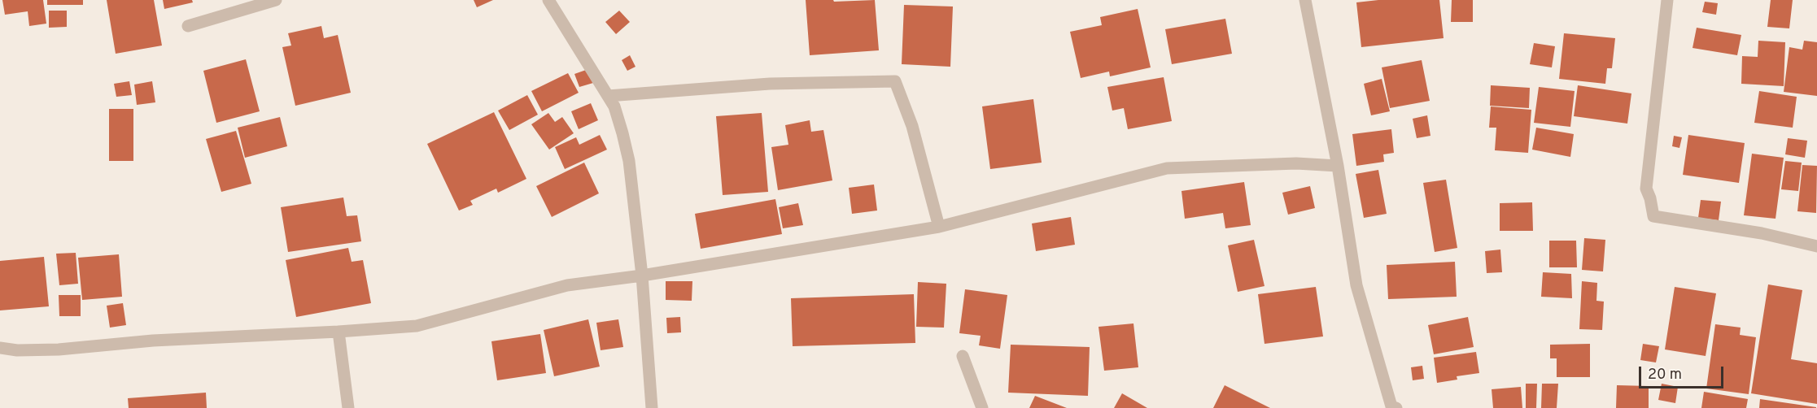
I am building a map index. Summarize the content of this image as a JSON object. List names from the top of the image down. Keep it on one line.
{"scale_bar":"20 m"}
